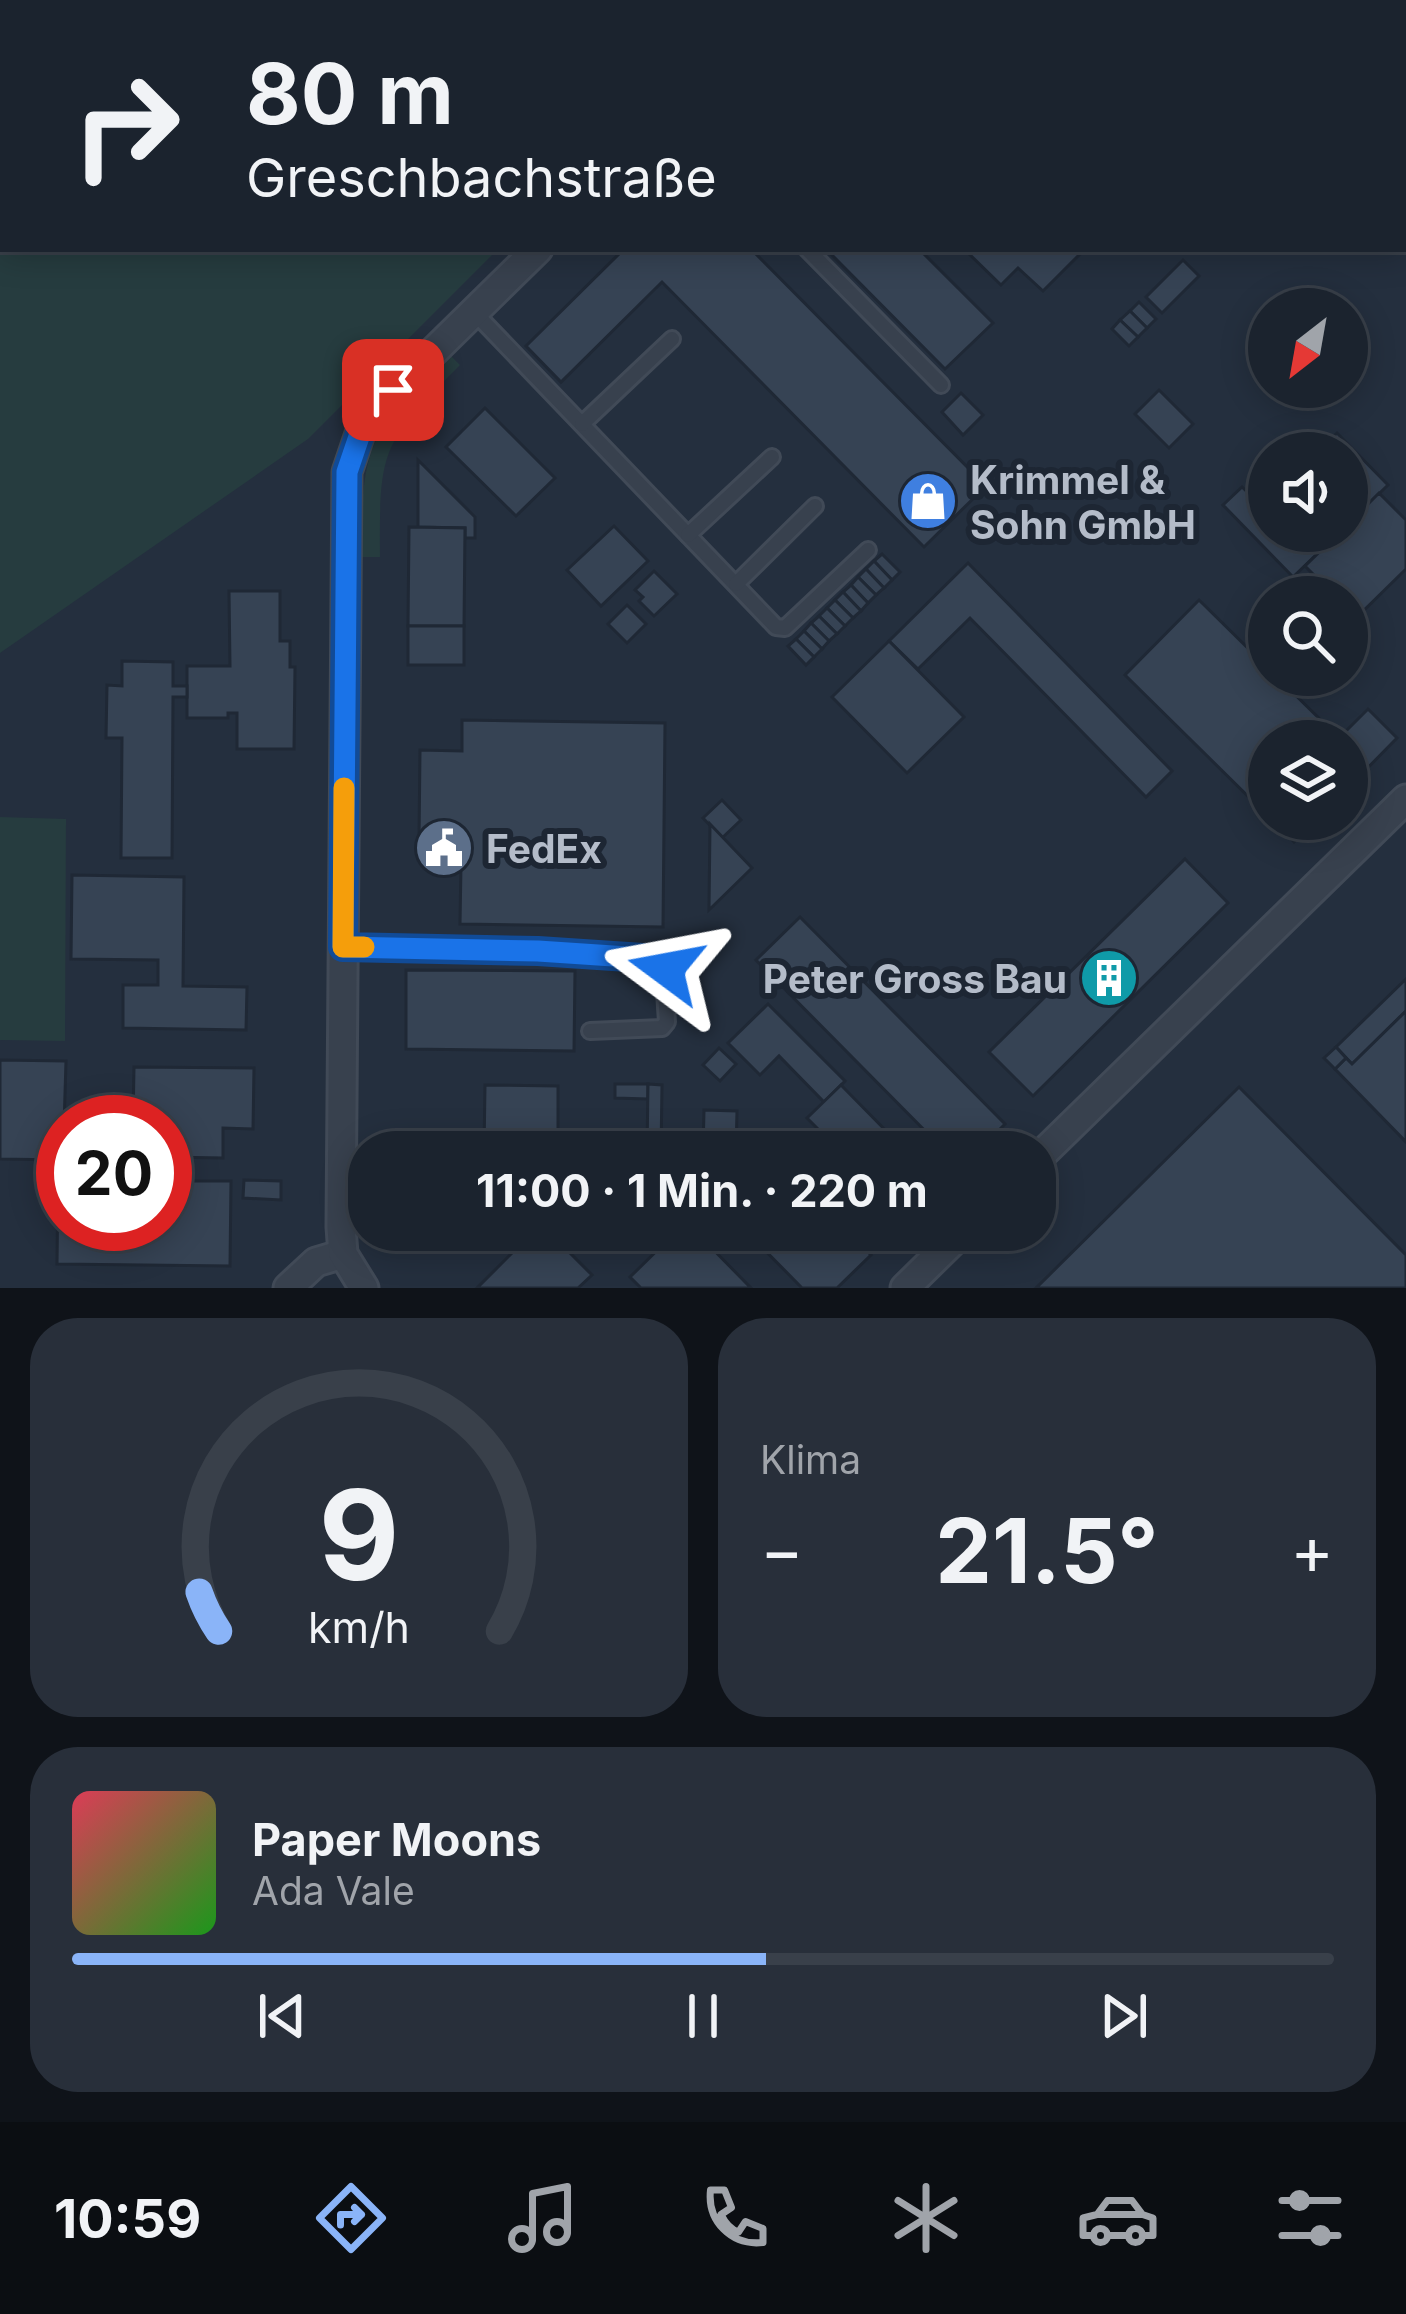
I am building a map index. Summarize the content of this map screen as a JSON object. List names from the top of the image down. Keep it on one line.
{"places":{"shop":["Krimmel & Sohn GmbH"],"public building":["FedEx"],"building":["Peter Gross Bau"]},"north":"bottom left","page":{"turn":["80 m","Greschbachstraße"],"limit":"20","trip":"11:00 · 1 Min. · 220 m","tile":"Klima","heat":["−","21.5°","+"],"song":["Paper Moons","Ada Vale"],"tabs":"10:59","gauge":["9","km/h"]}}
